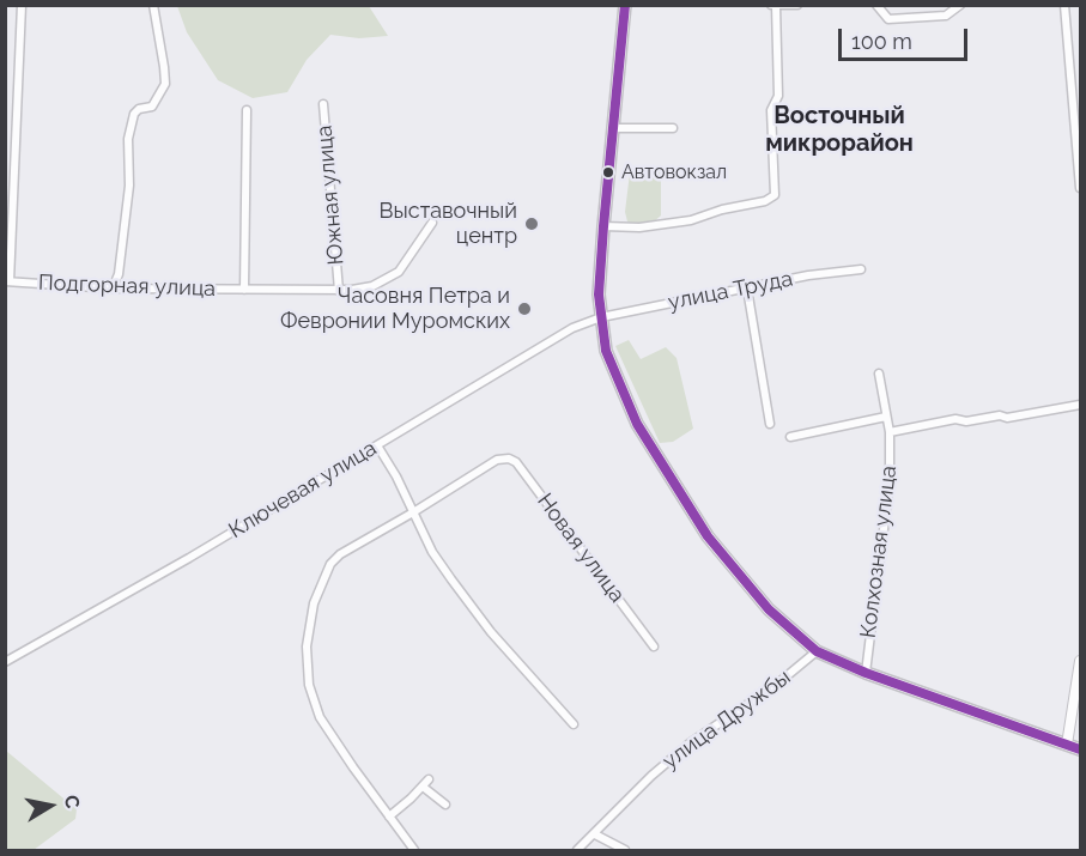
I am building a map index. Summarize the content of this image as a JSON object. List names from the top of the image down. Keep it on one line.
{"streets":{"street":["Южная улица","Подгорная улица","улица Труда","Ключевая улица","Новая улица","Колхозная улица","улица Дружбы"]},"crossings":[["Южная улица","Подгорная улица"],["улица Труда","Ключевая улица"]],"districts":["Восточный микрорайон"],"places":["Автовокзал","Выставочный центр","Часовня Петра и Февронии Муромских"],"scale_bar":"100 m","north":"right"}
